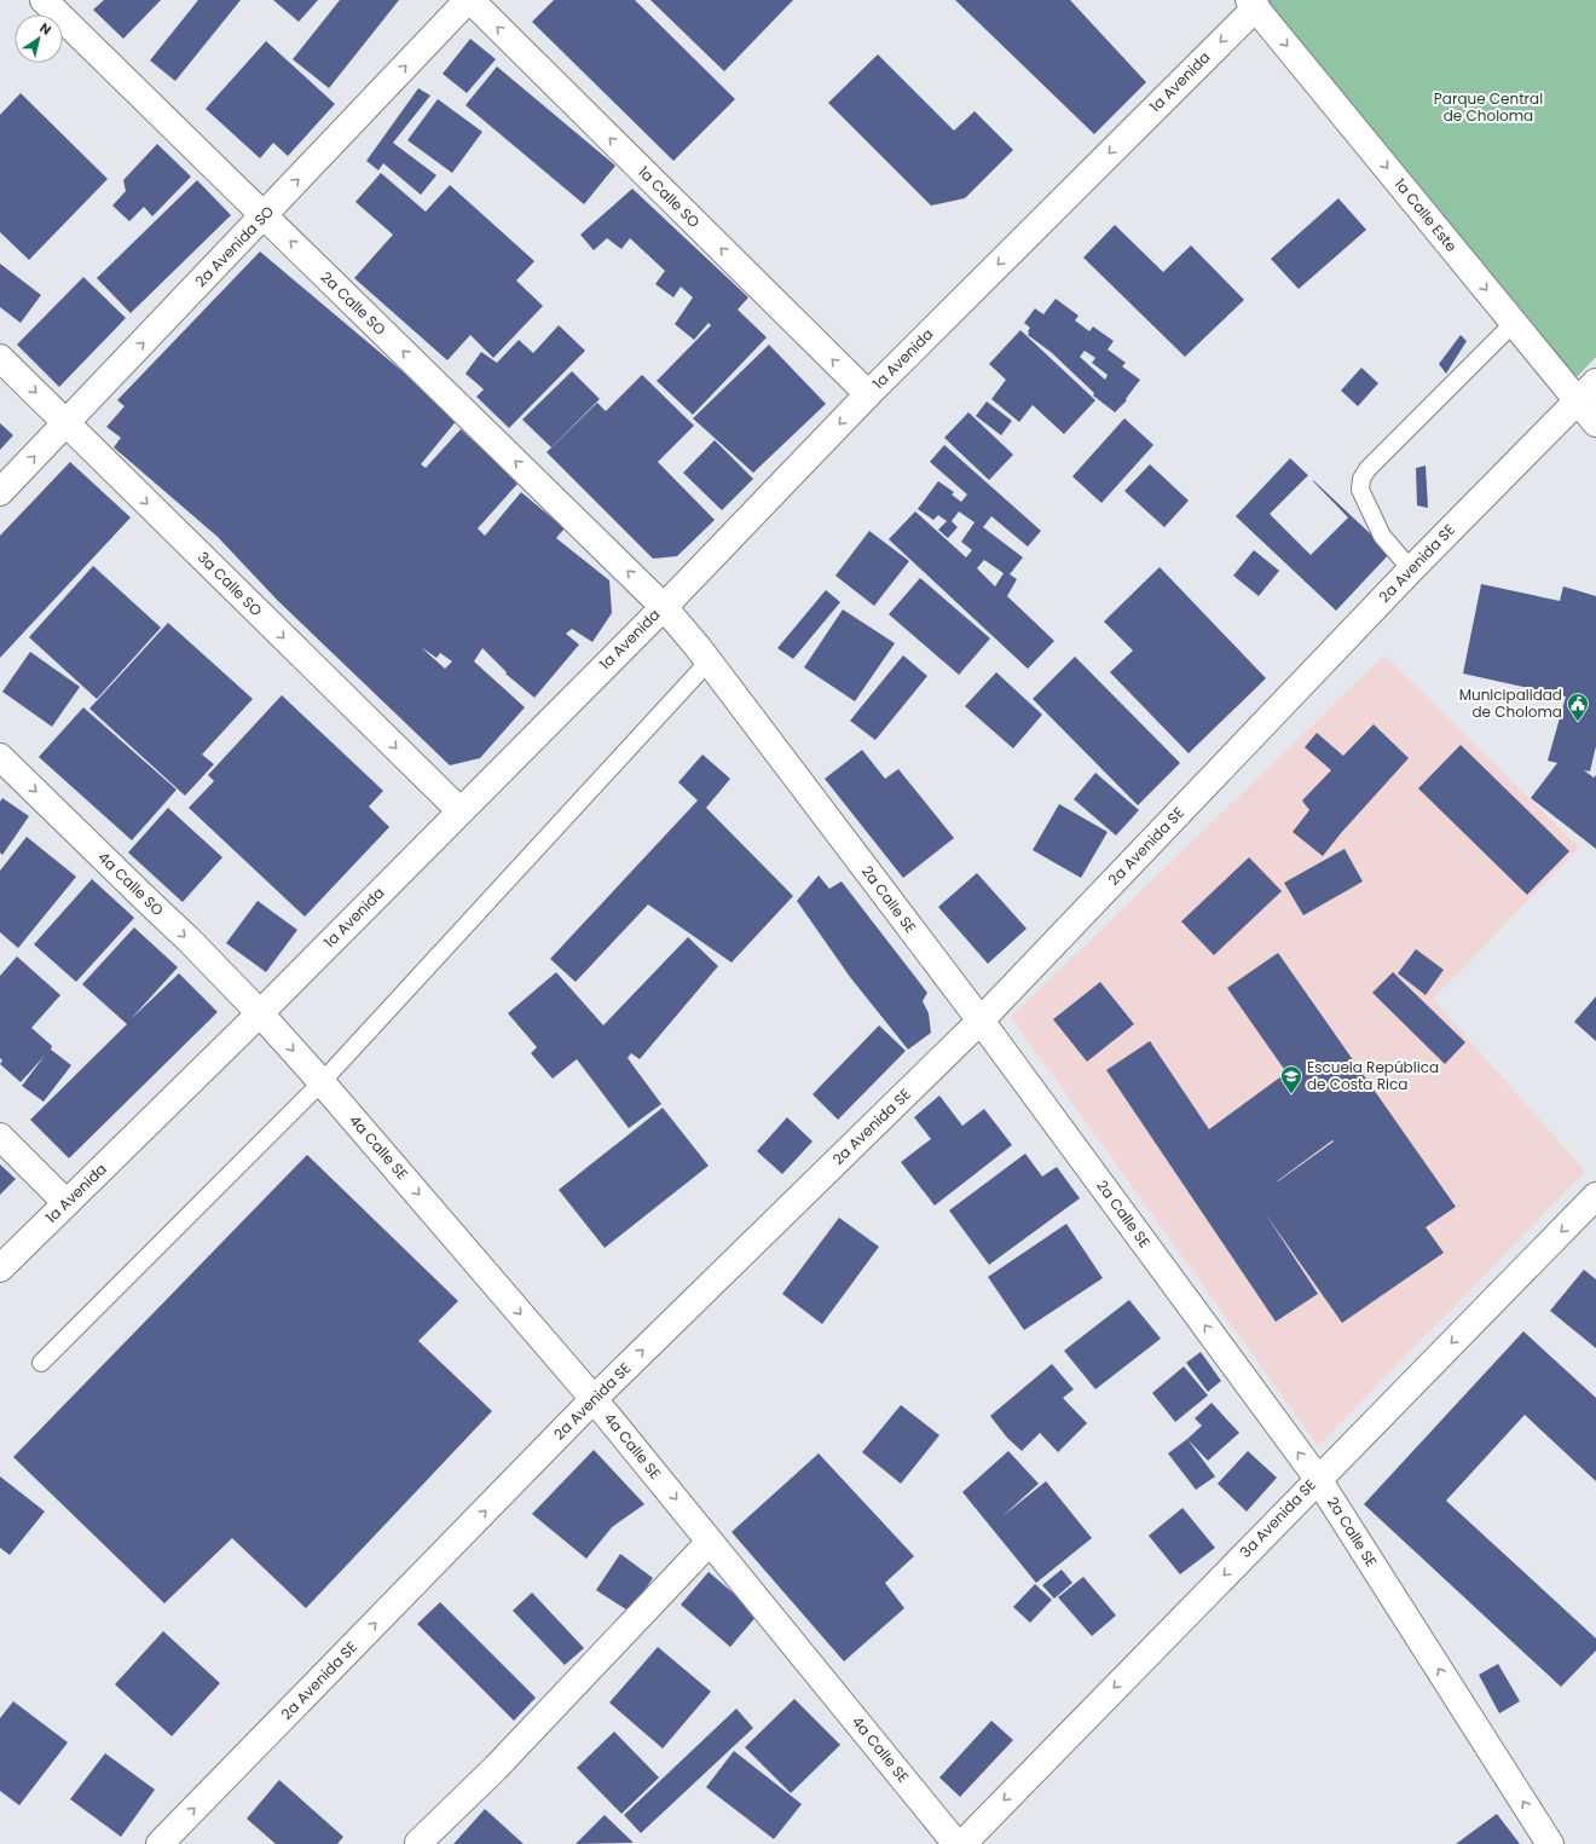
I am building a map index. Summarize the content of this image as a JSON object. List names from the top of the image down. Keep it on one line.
{"streets":{"street":["1a Avenida","1a Calle SO","1a Calle Este","2a Avenida SO","2a Calle SO","2a Avenida SE","3a Calle SO","4a Calle SO","2a Calle SE","4a Calle SE","3a Avenida SE"]},"crossings":[["1a Avenida","1a Calle SO"],["1a Avenida","1a Calle Este"],["1a Avenida","2a Calle SO"],["1a Avenida","3a Calle SO"],["1a Avenida","4a Calle SO"],["1a Avenida","2a Calle SE"],["1a Avenida","4a Calle SE"],["1a Calle SO","2a Avenida SO"],["1a Calle Este","2a Avenida SE"],["2a Avenida SO","2a Calle SO"],["2a Avenida SO","3a Calle SO"],["2a Calle SO","2a Calle SE"],["2a Avenida SE","2a Calle SE"],["2a Avenida SE","4a Calle SE"],["4a Calle SO","4a Calle SE"],["2a Calle SE","3a Avenida SE"]],"one_way":["1a Avenida","1a Calle SO","1a Calle Este","2a Avenida SO","2a Calle SO","3a Calle SO","4a Calle SO","2a Calle SE","4a Calle SE","3a Avenida SE"],"parks":["Parque Central de Choloma"],"places":{"public building":["Municipalidad de Choloma"],"school or university":["Escuela República de Costa Rica"]},"north":"top right"}
